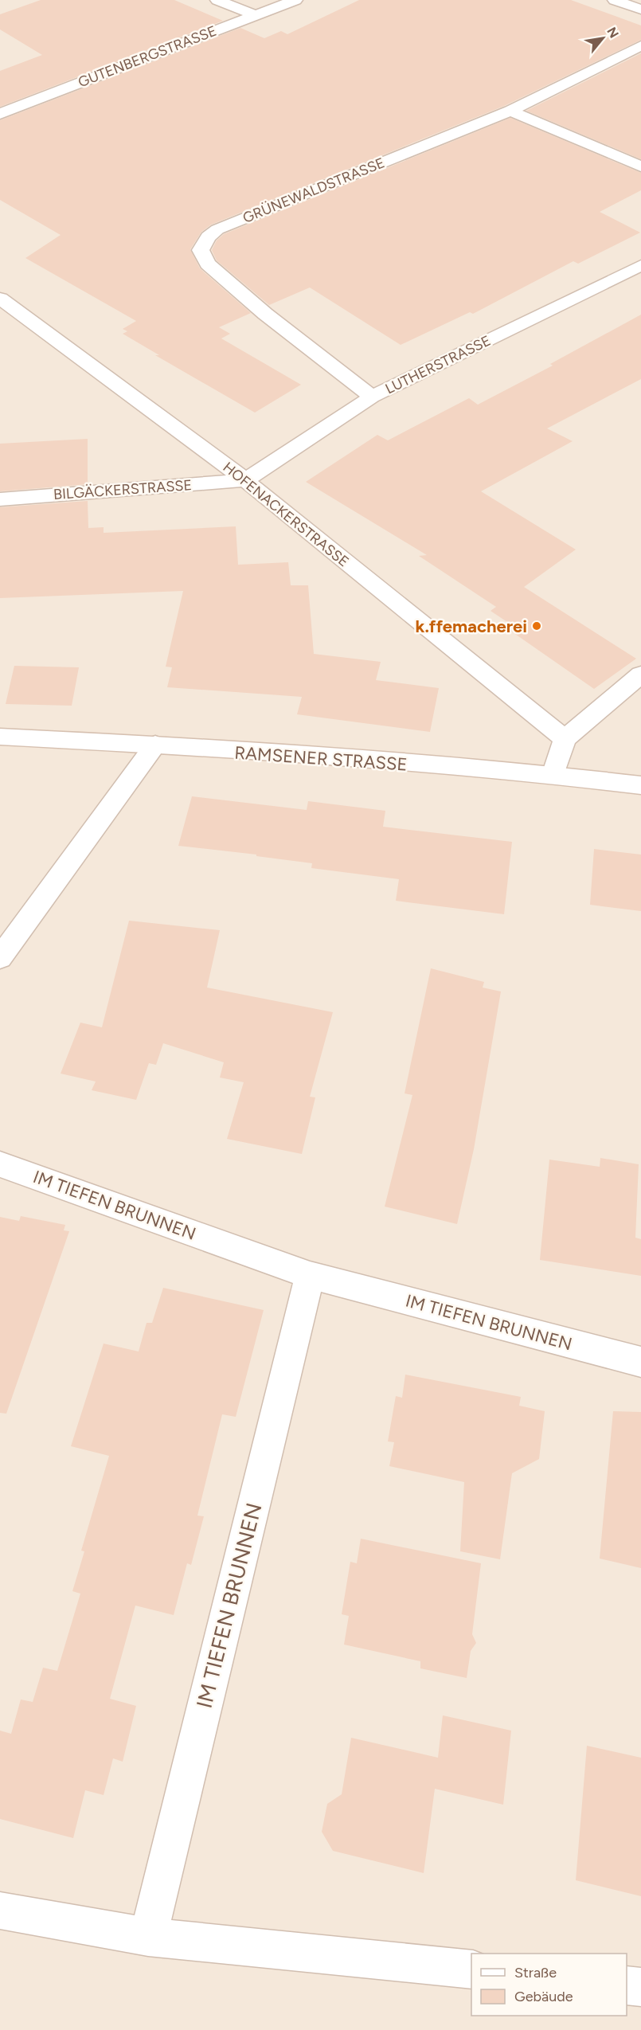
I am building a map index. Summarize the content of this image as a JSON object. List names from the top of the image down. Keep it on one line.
{"streets":{"street":["GUTENBERGSTRASSE","GRÜNEWALDSTRASSE","LUTHERSTRASSE","BILGÄCKERSTRASSE","HOFENACKERSTRASSE","RAMSENER STRASSE","IM TIEFEN BRUNNEN"]},"crossings":[["GRÜNEWALDSTRASSE","LUTHERSTRASSE"],["LUTHERSTRASSE","BILGÄCKERSTRASSE"],["LUTHERSTRASSE","HOFENACKERSTRASSE"],["BILGÄCKERSTRASSE","HOFENACKERSTRASSE"]],"places":["k.ffemacherei"],"legend":["Straße","Gebäude"],"north":"top right"}
